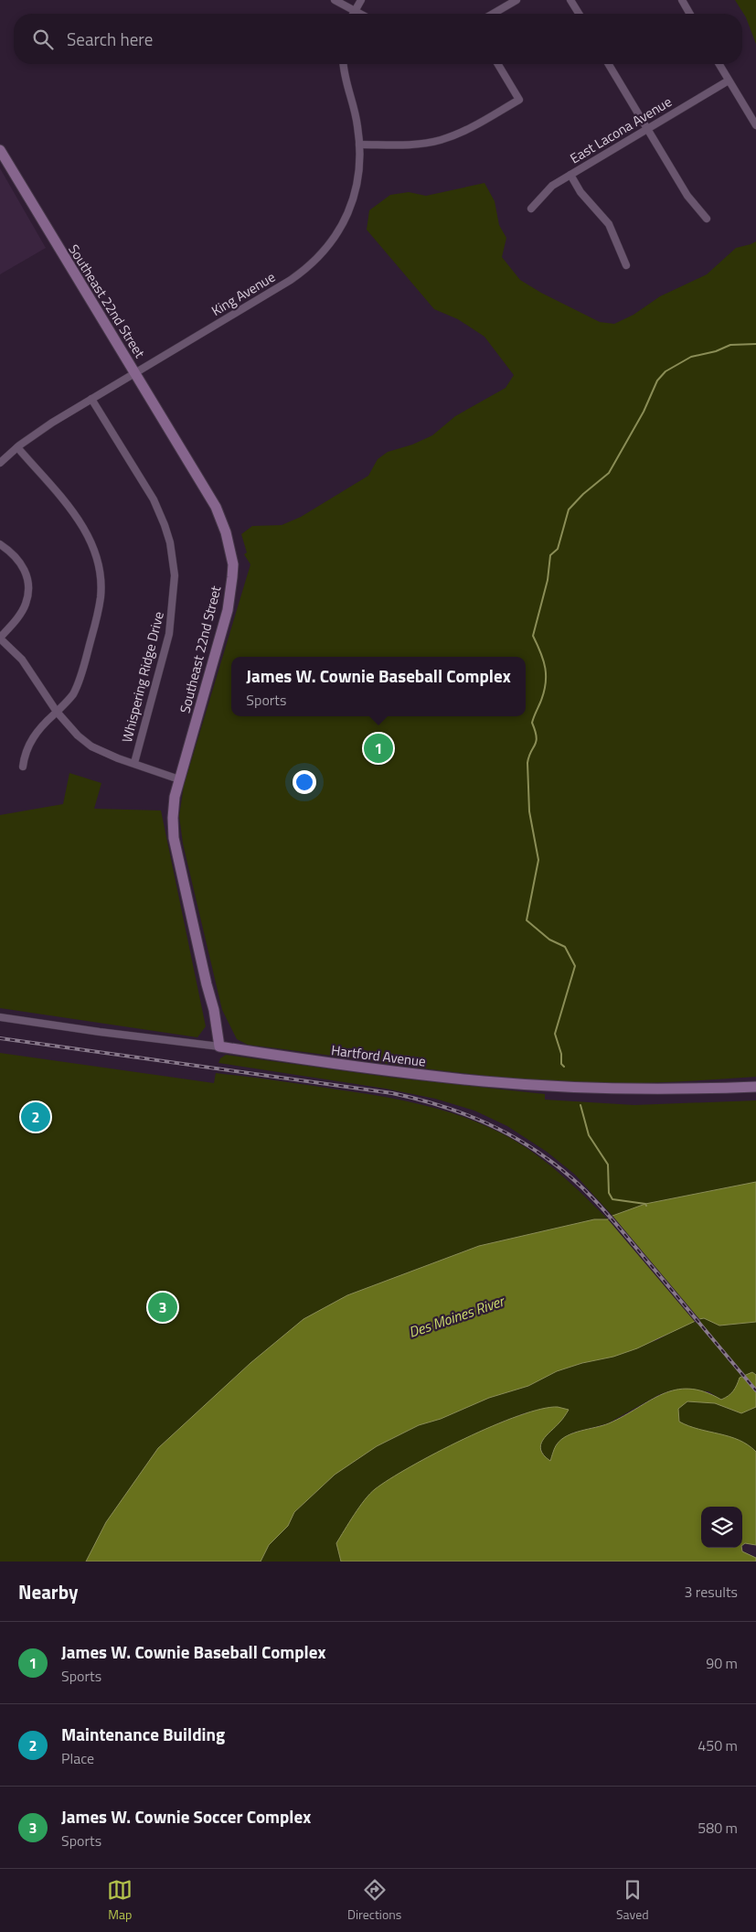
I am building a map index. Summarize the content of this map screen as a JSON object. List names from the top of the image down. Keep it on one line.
{"streets":{"street":["East Lacona Avenue","King Avenue","Southeast 22nd Street","Whispering Ridge Drive","Hartford Avenue"]},"crossings":[["King Avenue","Southeast 22nd Street"],["King Avenue","Whispering Ridge Drive"],["Southeast 22nd Street","Hartford Avenue"]],"water":["Des Moines River"],"page":{"search":"Search here","popup":["James W. Cownie Baseball Complex","Sports"],"pins":["1","2","3"],"heading":["Nearby","3 results"],"list":[{"mark":"1","name":"James W. Cownie Baseball Complex","note":"Sports","value":"90 m"},{"mark":"2","name":"Maintenance Building","note":"Place","value":"450 m"},{"mark":"3","name":"James W. Cownie Soccer Complex","note":"Sports","value":"580 m"}],"nav":["Map","Directions","Saved"]}}
